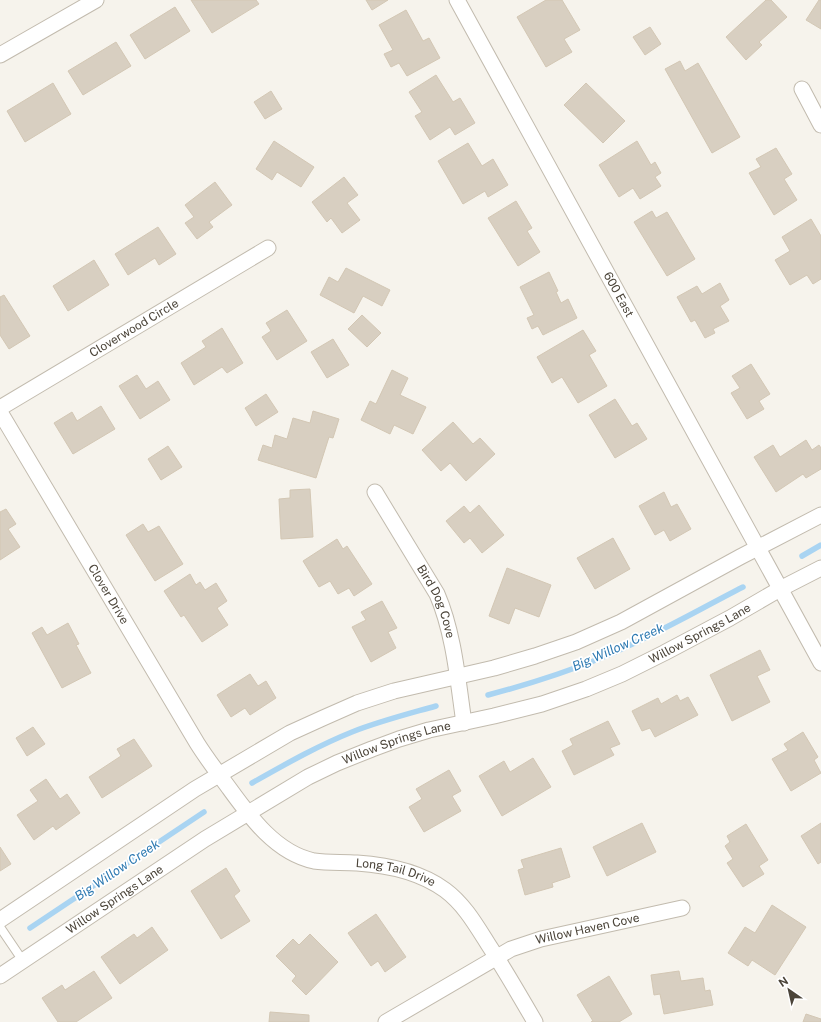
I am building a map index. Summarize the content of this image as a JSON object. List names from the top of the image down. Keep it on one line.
{"streets":{"street":["600 East","Cloverwood Circle","Clover Drive","Bird Dog Cove","Willow Springs Lane","Long Tail Drive","Willow Haven Cove"]},"crossings":[["600 East","Willow Springs Lane"],["Clover Drive","Long Tail Drive"],["Bird Dog Cove","Willow Springs Lane"],["Willow Springs Lane","Long Tail Drive"],["Long Tail Drive","Willow Haven Cove"]],"water":["Big Willow Creek"],"north":"top left"}
